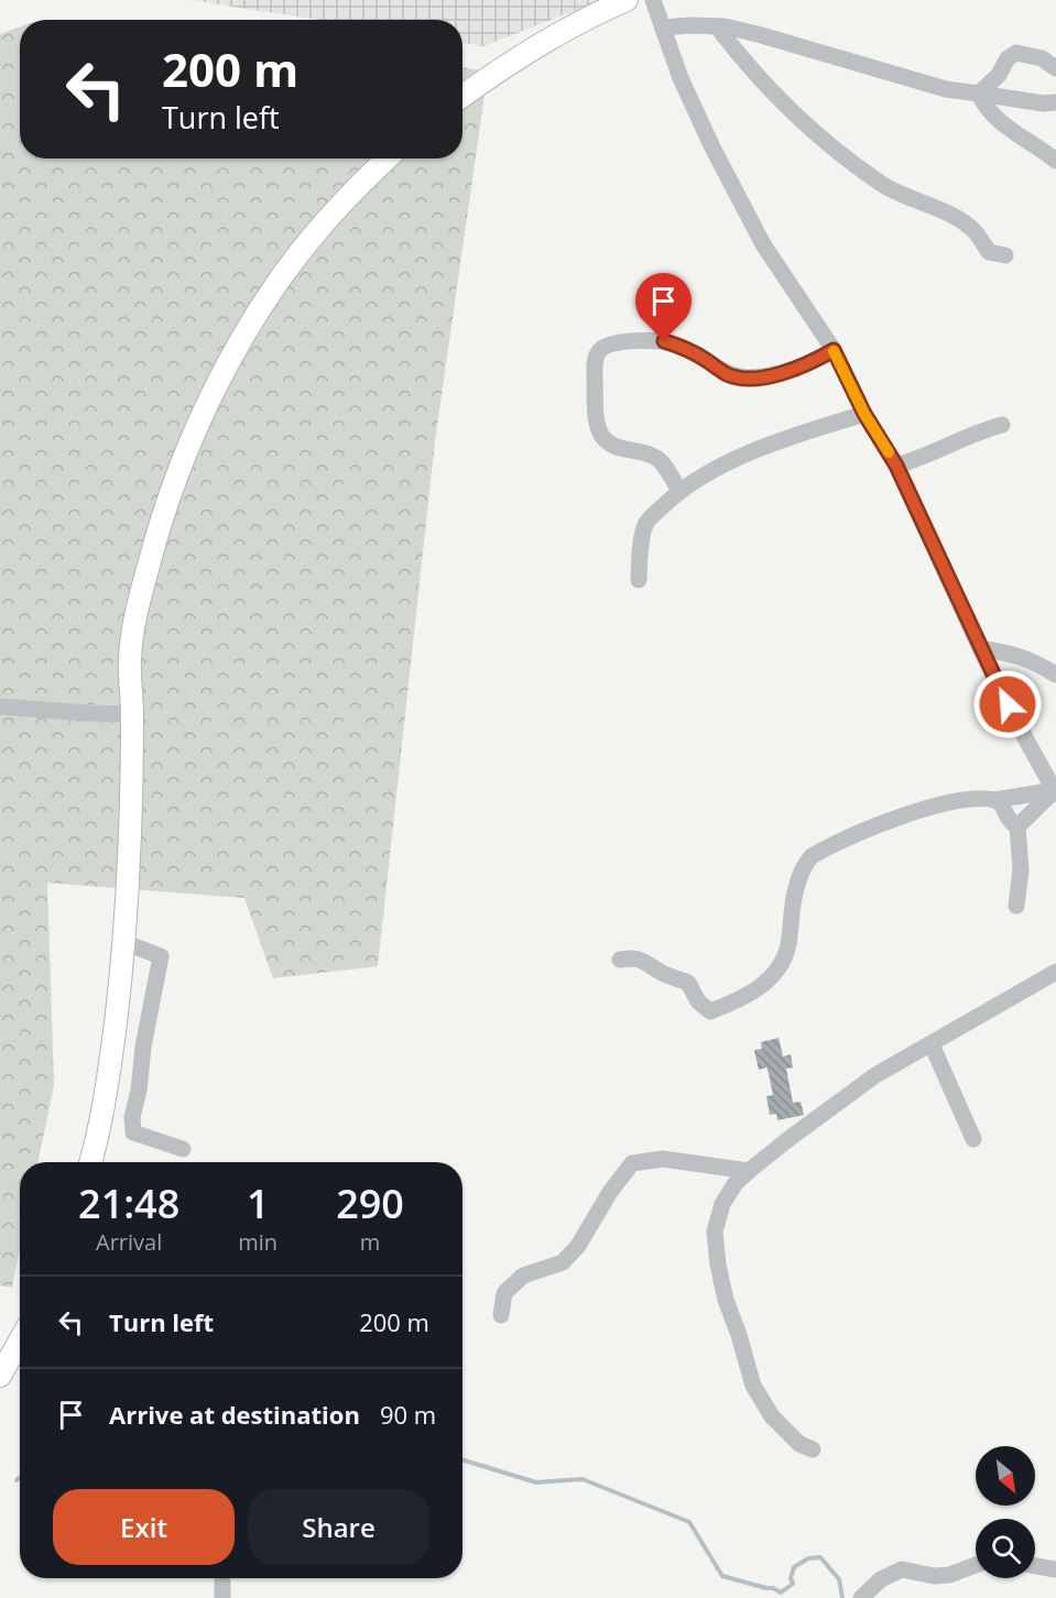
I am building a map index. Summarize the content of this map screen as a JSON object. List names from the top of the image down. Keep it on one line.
{"north":"bottom right","page":{"turn":["200 m","Turn left"],"eta":["21:48","Arrival","1","min","290","m"],"list":[{"name":"Turn left","value":"200 m"},{"name":"Arrive at destination","value":"90 m"}],"buttons":["Exit","Share"]}}
